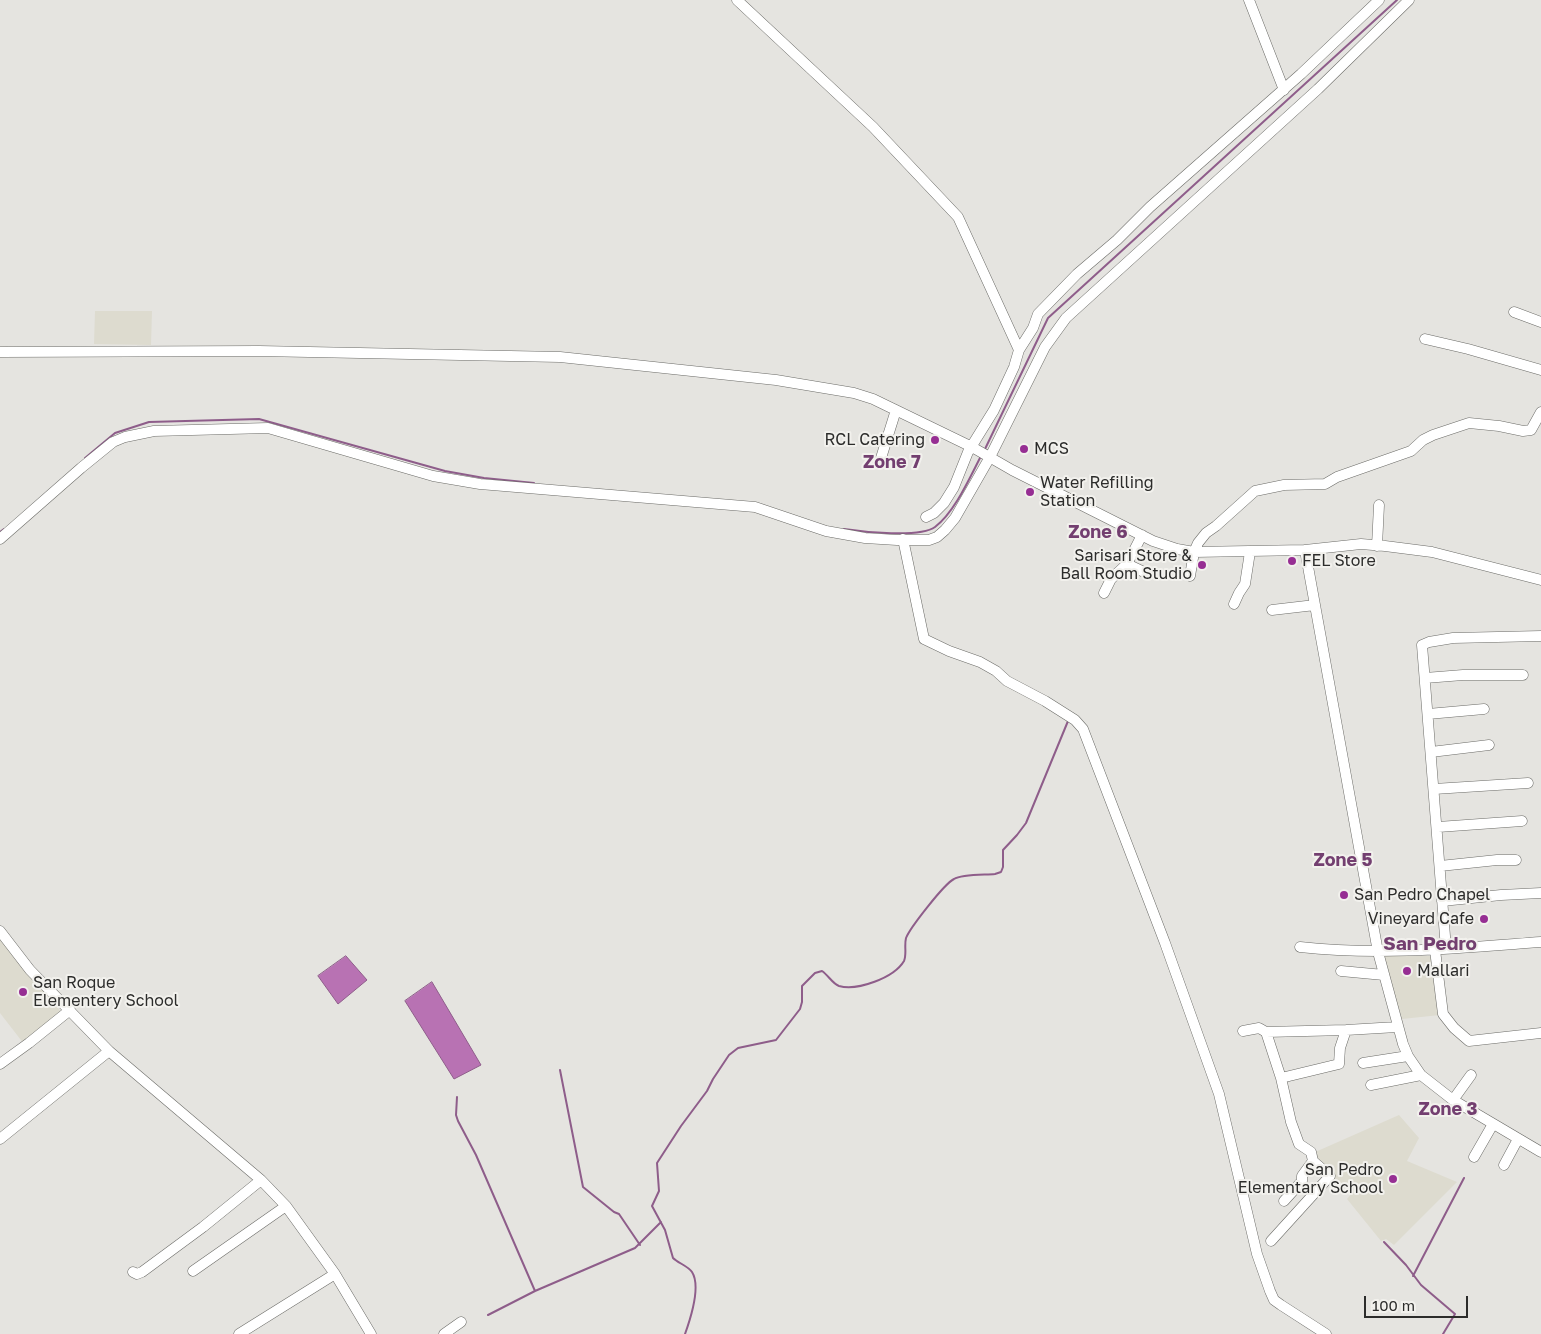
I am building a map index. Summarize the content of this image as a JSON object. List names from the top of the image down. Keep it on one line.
{"districts":["Zone 7","Zone 6","Zone 5","San Pedro","Zone 3"],"places":["RCL Catering","MCS","Water Refilling Station","FEL Store","Sarisari Store & Ball Room Studio","San Pedro Chapel","Vineyard Cafe","Mallari","San Roque Elementery School","San Pedro Elementary School"],"scale_bar":"100 m"}
